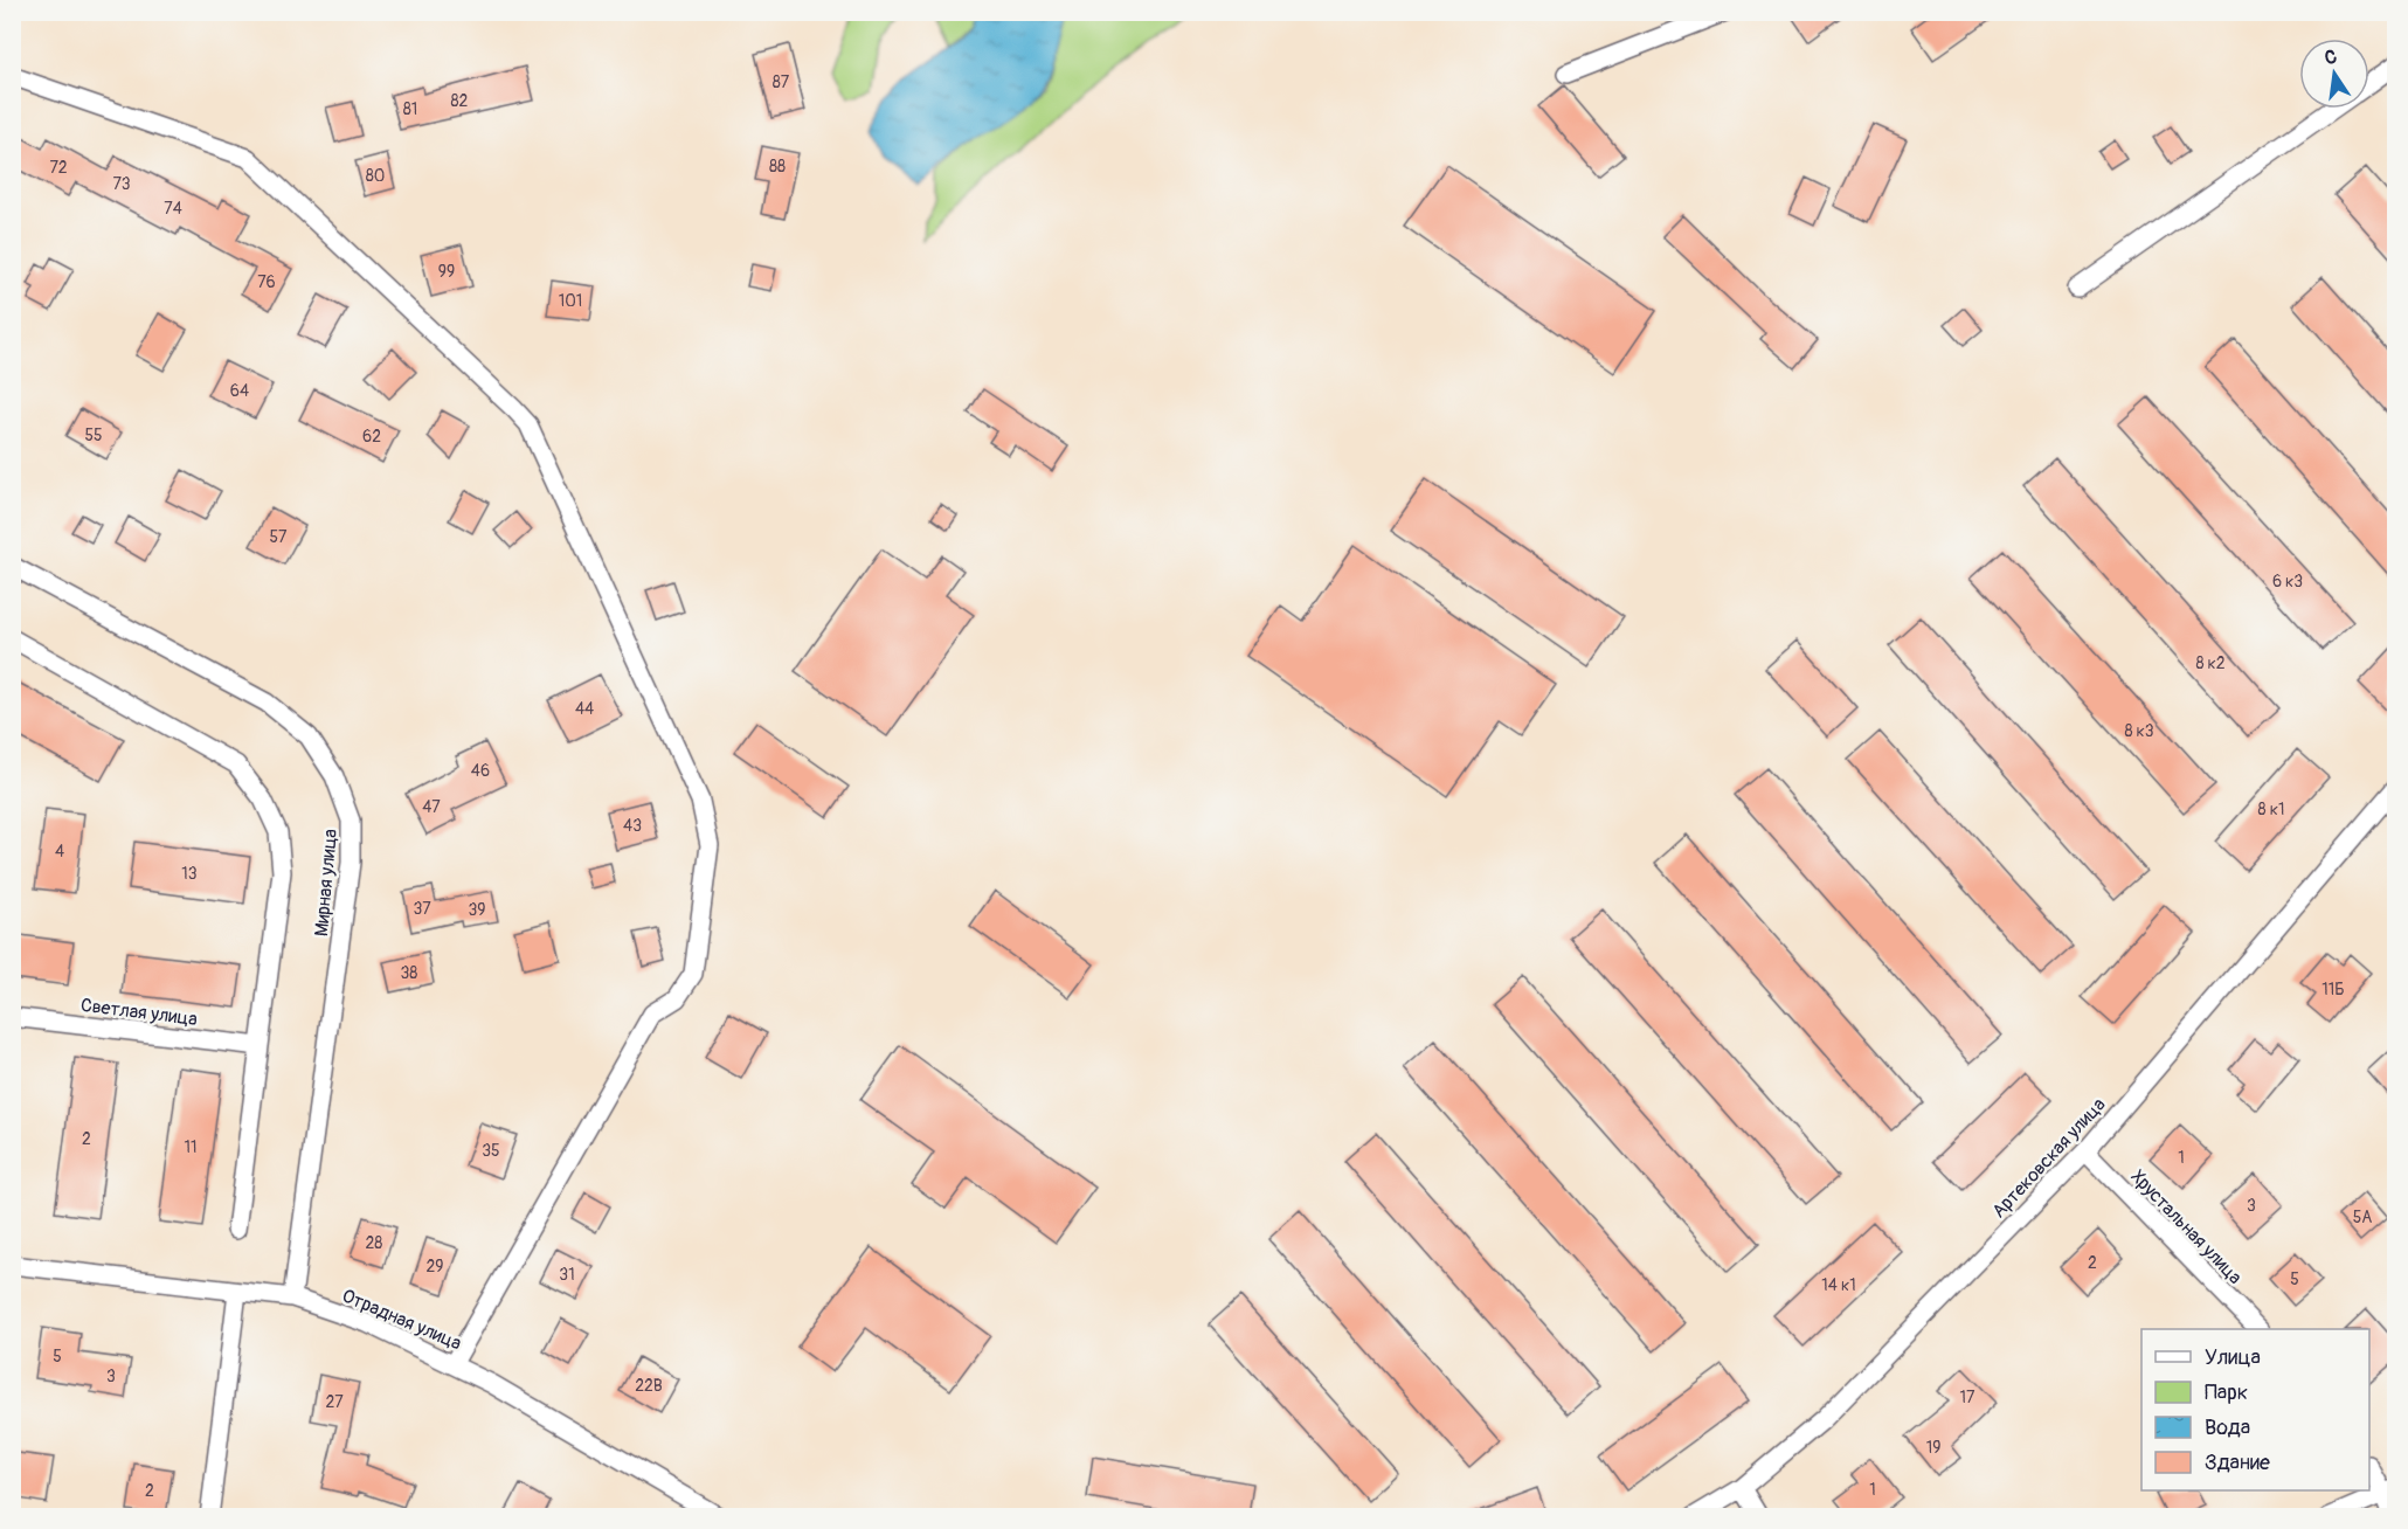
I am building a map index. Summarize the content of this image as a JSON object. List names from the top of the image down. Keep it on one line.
{"streets":{"street":["Мирная улица","Светлая улица","Артековская улица","Хрустальная улица","Отрадная улица"]},"crossings":[["Мирная улица","Отрадная улица"],["Артековская улица","Хрустальная улица"]],"house_numbers":["87","82","81","88","72","80","73","74","99","76","101","64","55","62","57","6 к3","8 к2","44","8 к3","46","47","8 к1","43","4","13","37","39","38","11Б","2","11","35","1","3","5А","28","2","29","31","5","14 к1","5","3","22В","17","27","19","1","2"],"legend":["Улица","Парк","Вода","Здание"],"north":"top"}
